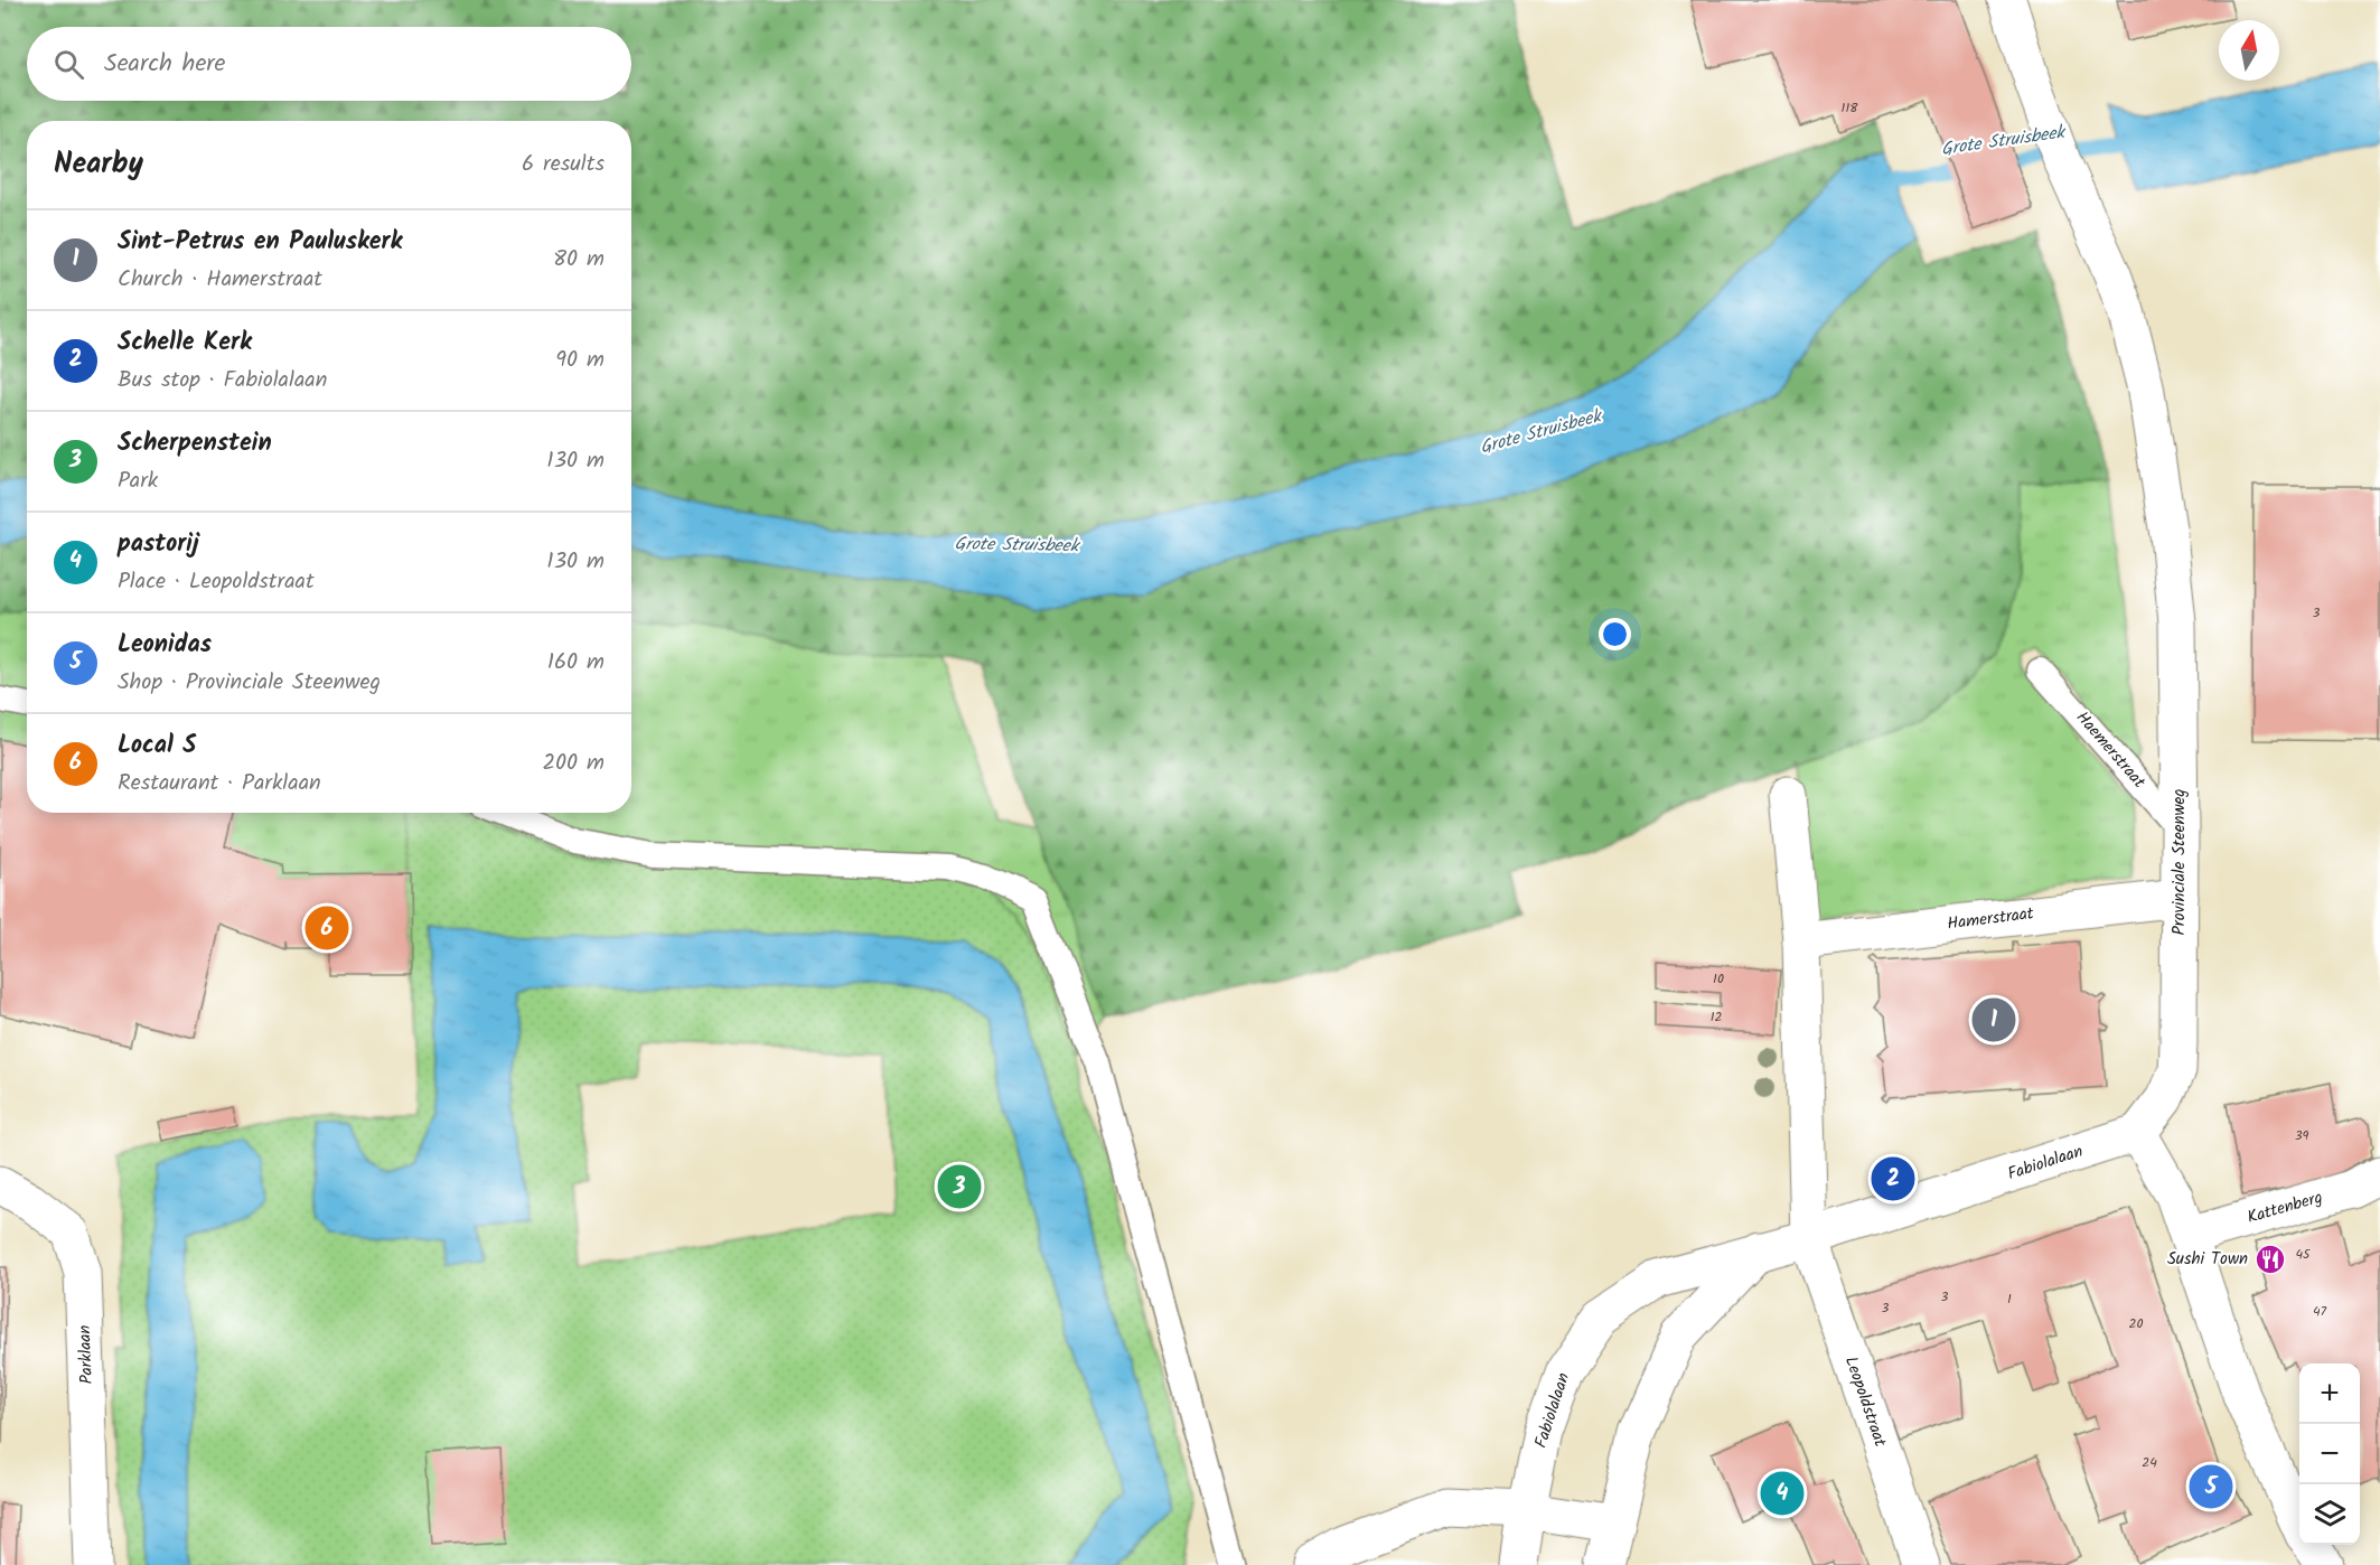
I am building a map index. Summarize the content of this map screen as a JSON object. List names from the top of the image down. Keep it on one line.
{"streets":{"street":["Provinciale Steenweg","Hamerstraat","Fabiolalaan","Kattenberg","Parklaan","Leopoldstraat"],"lane":["Haemerstraat"]},"crossings":[["Haemerstraat","Provinciale Steenweg"],["Provinciale Steenweg","Hamerstraat"],["Provinciale Steenweg","Fabiolalaan"],["Fabiolalaan","Leopoldstraat"]],"water":["Grote Struisbeek"],"places":{"restaurant":["Sushi Town"]},"house_numbers":["118","3","10","12","39","45","3","1","3","47","20","24"],"north":"top","page":{"search":"Search here","heading":["Nearby","6 results"],"list":[{"mark":"1","name":"Sint-Petrus en Pauluskerk","note":"Church · Hamerstraat","value":"80 m"},{"mark":"2","name":"Schelle Kerk","note":"Bus stop · Fabiolalaan","value":"90 m"},{"mark":"3","name":"Scherpenstein","note":"Park","value":"130 m"},{"mark":"4","name":"pastorij","note":"Place · Leopoldstraat","value":"130 m"},{"mark":"5","name":"Leonidas","note":"Shop · Provinciale Steenweg","value":"160 m"},{"mark":"6","name":"Local S","note":"Restaurant · Parklaan","value":"200 m"}],"pins":["6","1","2","3","5","4"],"map_buttons":["+","−"]}}
